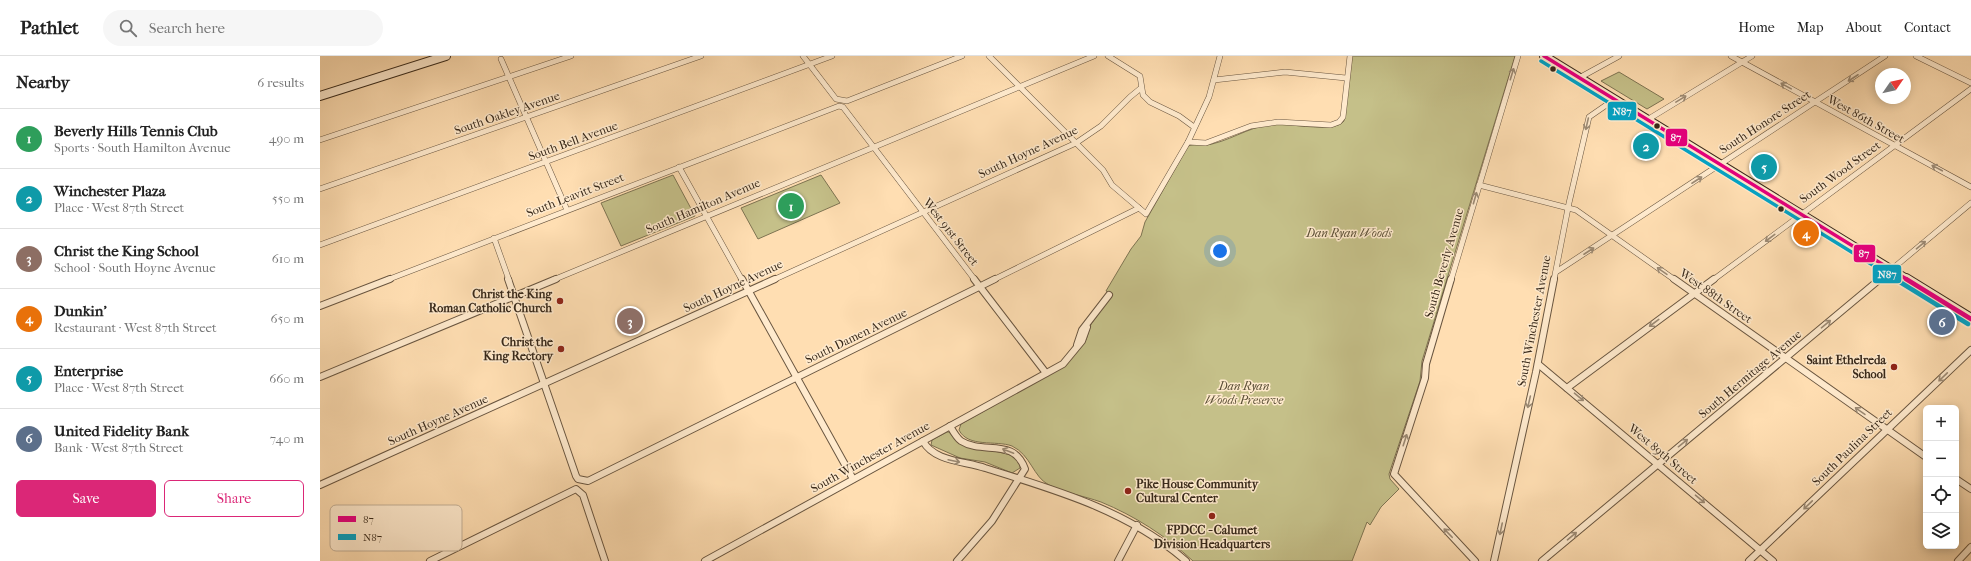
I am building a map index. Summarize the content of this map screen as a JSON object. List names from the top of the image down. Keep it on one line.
{"streets":{"street":["South Oakley Avenue","West 86th Street","South Honore Street","South Bell Avenue","South Hoyne Avenue","South Wood Street","South Leavitt Street","South Hamilton Avenue","West 91st Street","South Beverly Avenue","West 88th Street","South Winchester Avenue","South Damen Avenue","South Hermitage Avenue","South Paulina Street","West 89th Street"]},"crossings":[["West 86th Street","South Honore Street"],["West 86th Street","South Wood Street"],["South Honore Street","West 88th Street"],["South Honore Street","South Winchester Avenue"],["South Bell Avenue","West 91st Street"],["South Hoyne Avenue","West 91st Street"],["South Hoyne Avenue","South Damen Avenue"],["South Wood Street","West 88th Street"],["South Wood Street","West 89th Street"],["South Leavitt Street","West 91st Street"],["South Hamilton Avenue","West 91st Street"],["West 91st Street","South Winchester Avenue"],["West 91st Street","South Damen Avenue"],["South Beverly Avenue","West 88th Street"],["West 88th Street","South Winchester Avenue"],["West 88th Street","South Hermitage Avenue"],["West 88th Street","South Paulina Street"],["South Winchester Avenue","West 89th Street"],["South Hermitage Avenue","West 89th Street"],["South Paulina Street","West 89th Street"]],"one_way":["West 86th Street","South Wood Street","South Beverly Avenue","West 88th Street","South Hermitage Avenue","South Paulina Street","West 89th Street"],"parks":["Dan Ryan Woods","Dan Ryan Woods Preserve"],"places":["Christ the King Roman Catholic Church","Christ the King Rectory","Saint Ethelreda School","Pike House Community Cultural Center","FPDCC - Calumet Division Headquarters"],"lines":["transit line 87","transit line N87"],"legend":["87","N87"],"north":"top right","page":{"header":"Pathlet","search":"Search here","nav":["Home","Map","About","Contact"],"heading":["Nearby","6 results"],"list":[{"mark":"1","name":"Beverly Hills Tennis Club","note":"Sports · South Hamilton Avenue","value":"490 m"},{"mark":"2","name":"Winchester Plaza","note":"Place · West 87th Street","value":"550 m"},{"mark":"3","name":"Christ the King School","note":"School · South Hoyne Avenue","value":"610 m"},{"mark":"4","name":"Dunkin'","note":"Restaurant · West 87th Street","value":"650 m"},{"mark":"5","name":"Enterprise","note":"Place · West 87th Street","value":"660 m"},{"mark":"6","name":"United Fidelity Bank","note":"Bank · West 87th Street","value":"740 m"}],"pins":["2","5","1","4","3","6"],"map_buttons":["+","−"],"buttons":["Save","Share"]}}
